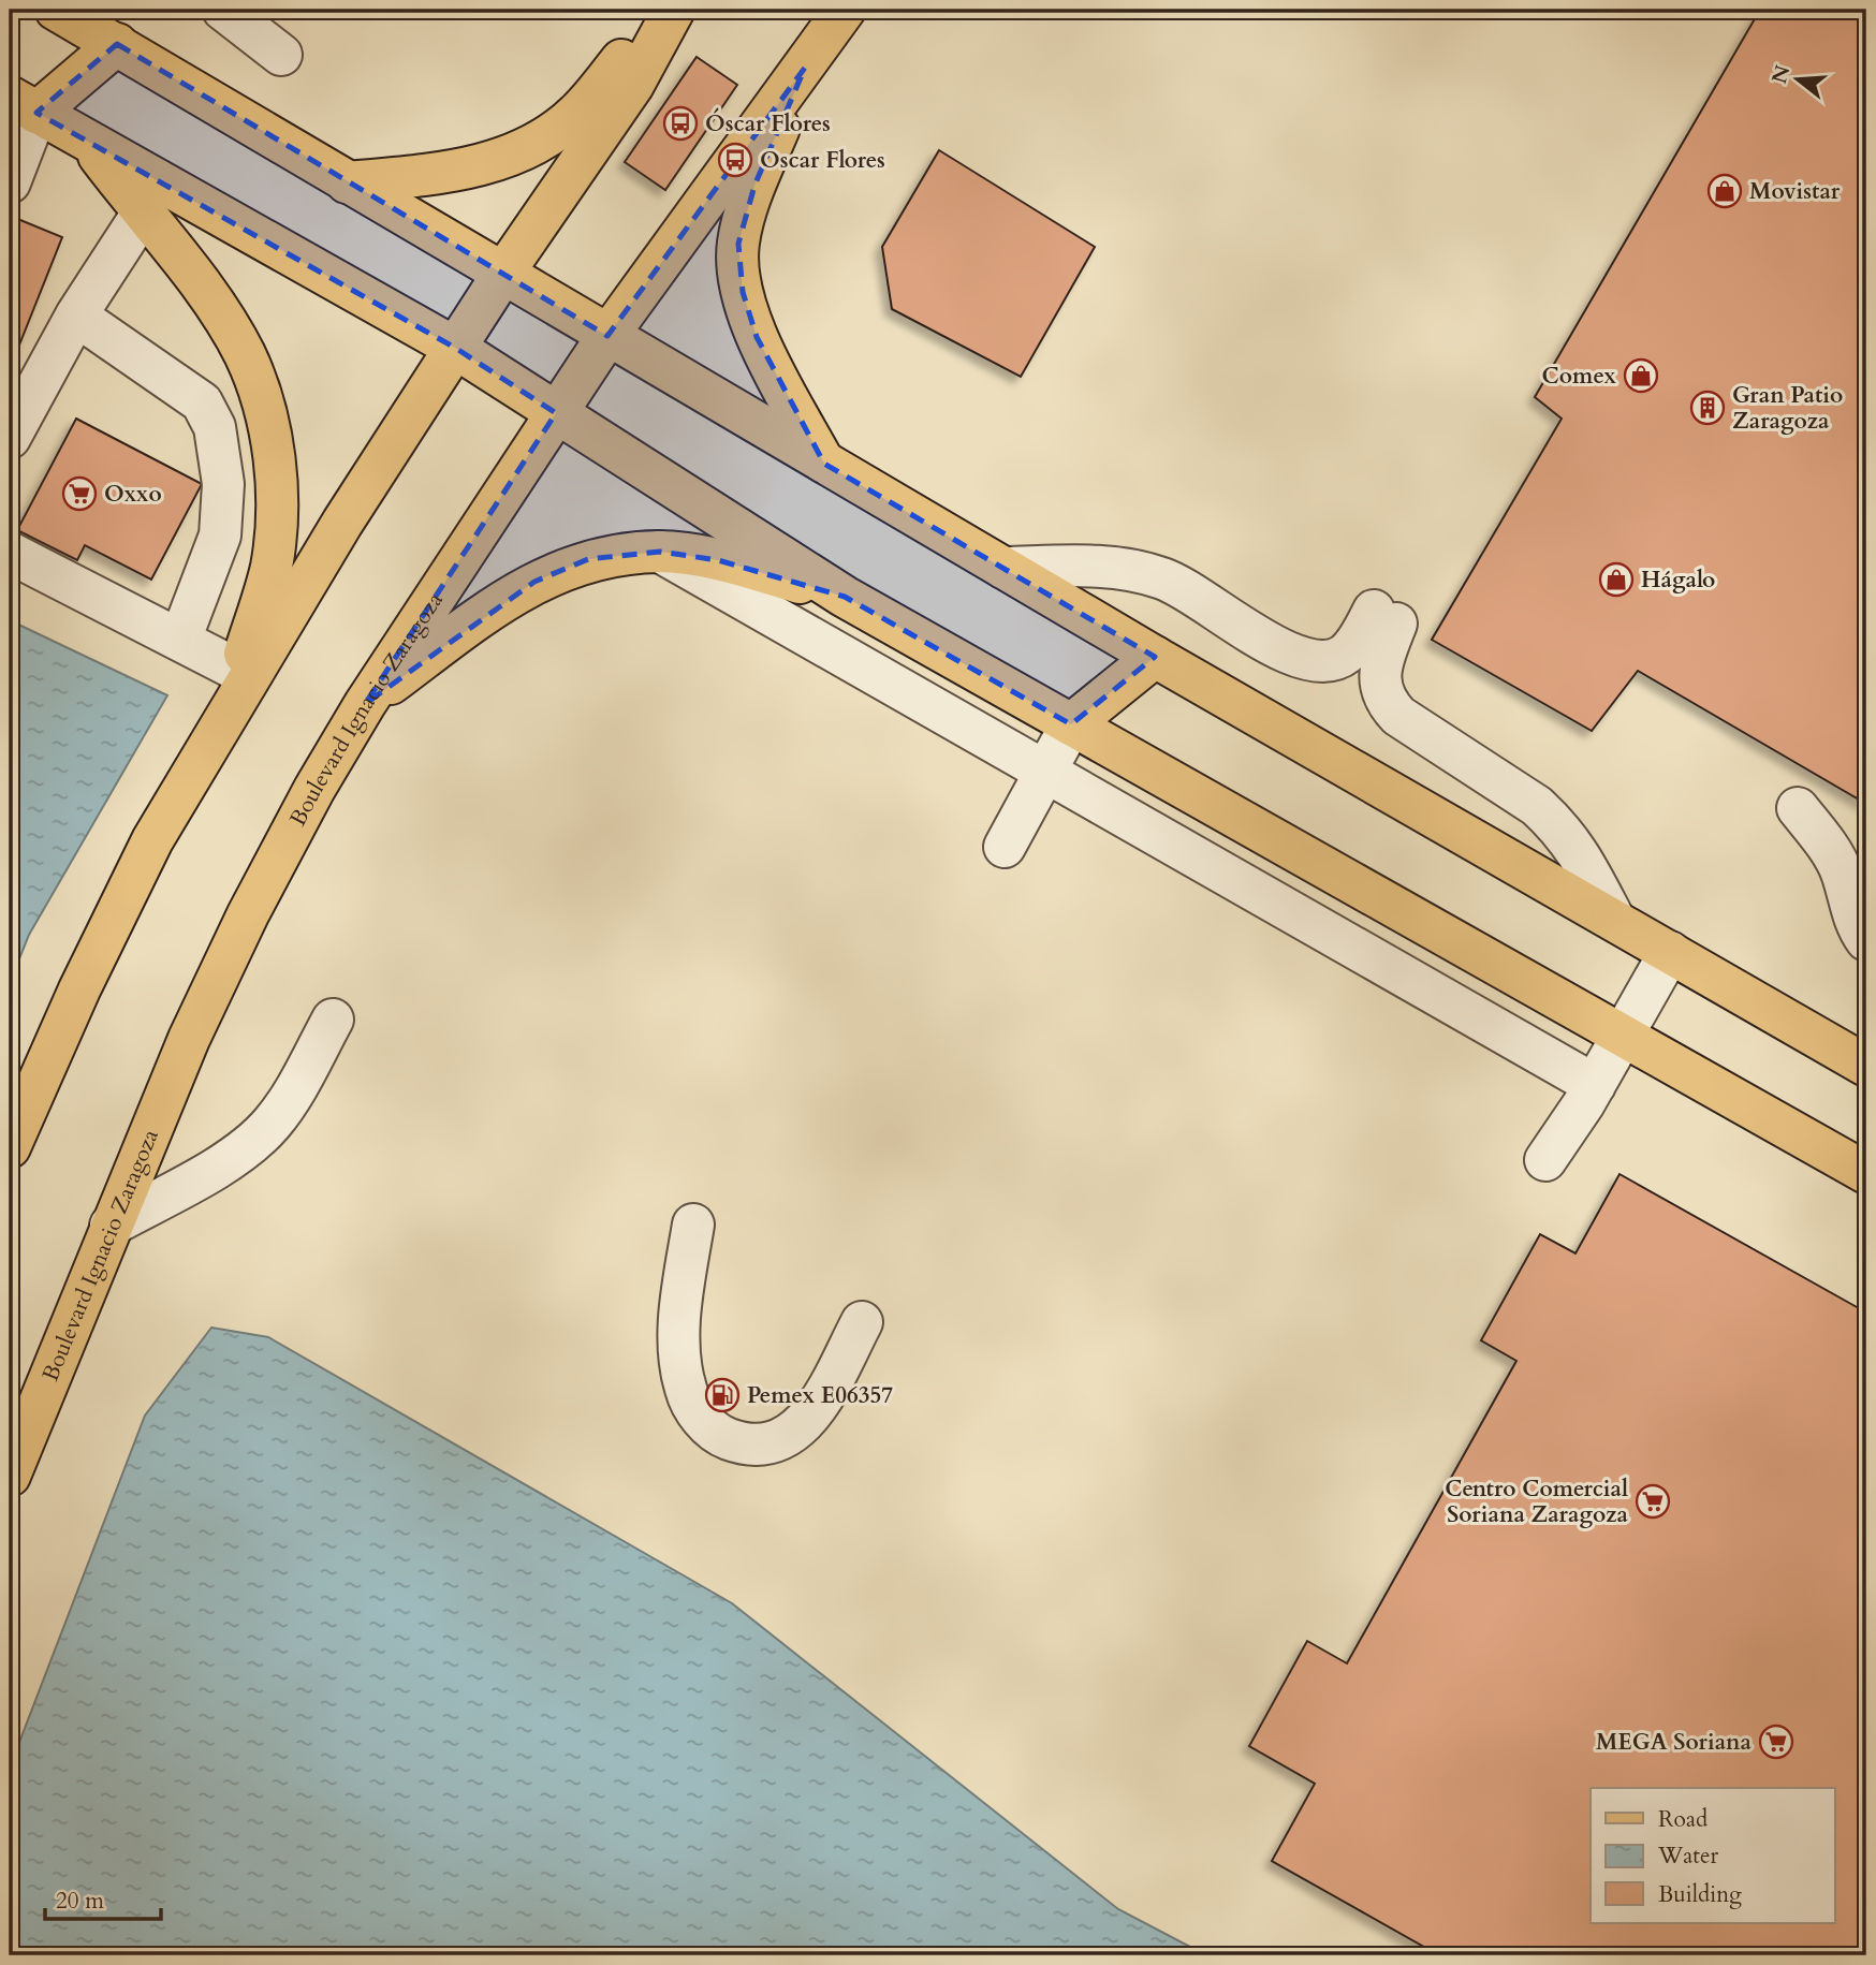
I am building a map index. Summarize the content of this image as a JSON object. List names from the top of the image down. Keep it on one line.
{"streets":{"main road":["Boulevard Ignacio Zaragoza"]},"places":{"bus stop":["Óscar Flores","Oscar Flores"],"shop":["Movistar","Comex","Hágalo"],"building":["Gran Patio Zaragoza"],"supermarket":["Oxxo","Centro Comercial Soriana Zaragoza","MEGA Soriana"],"fuel station":["Pemex E06357"]},"legend":["Road","Water","Building"],"scale_bar":"20 m","north":"left"}
